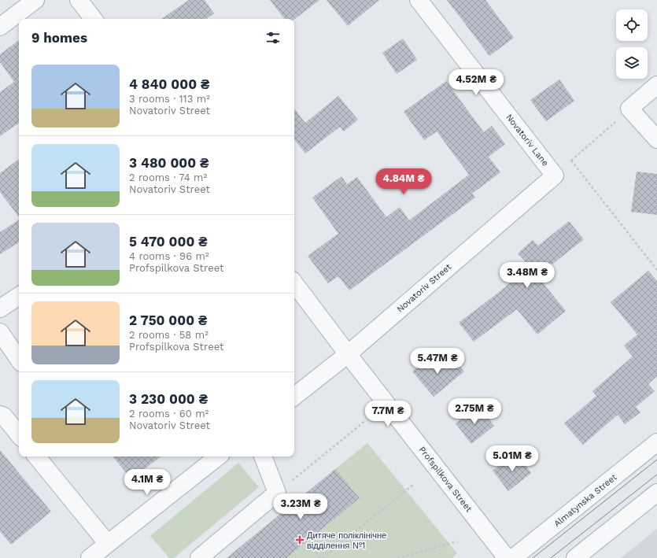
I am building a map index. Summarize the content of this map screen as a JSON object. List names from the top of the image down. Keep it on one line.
{"streets":{"street":["Novatoriv Lane","Novatoriv Street","Profspilkova Street","Almatynska Street"]},"crossings":[["Novatoriv Lane","Novatoriv Street"],["Novatoriv Street","Profspilkova Street"]],"places":{"health":["Дитяче поліклінічне відділення №1"]},"page":{"heading":"9 homes","list":[{"name":"4 840 000 ₴","note":"3 rooms · 113 m² · Novatoriv Street"},{"name":"3 480 000 ₴","note":"2 rooms · 74 m² · Novatoriv Street"},{"name":"5 470 000 ₴","note":"4 rooms · 96 m² · Profspilkova Street"},{"name":"2 750 000 ₴","note":"2 rooms · 58 m² · Profspilkova Street"},{"name":"3 230 000 ₴","note":"2 rooms · 60 m² · Novatoriv Street"}],"price":["4.52M ₴","4.84M ₴","3.48M ₴","5.47M ₴","2.75M ₴","7.7M ₴","5.01M ₴","4.1M ₴","3.23M ₴"]}}
